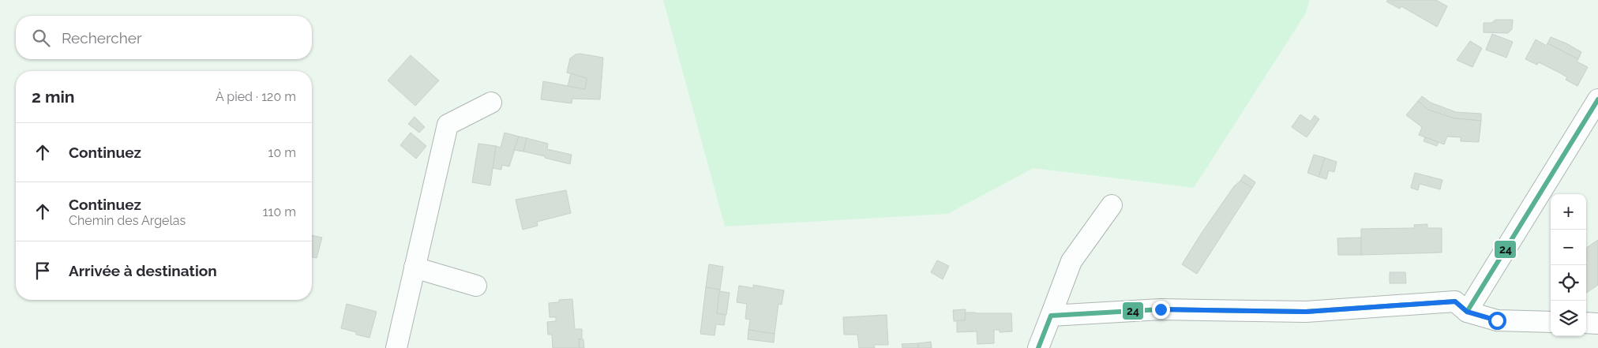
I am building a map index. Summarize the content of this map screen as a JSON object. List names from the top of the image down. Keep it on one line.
{"lines":["transit line 24"],"page":{"search":"Rechercher","heading":["2 min","À pied · 120 m"],"list":[["Continuez","10 m"],["Continuez","Chemin des Argelas","110 m"],"Arrivée à destination"],"map_buttons":["+","−"]}}
